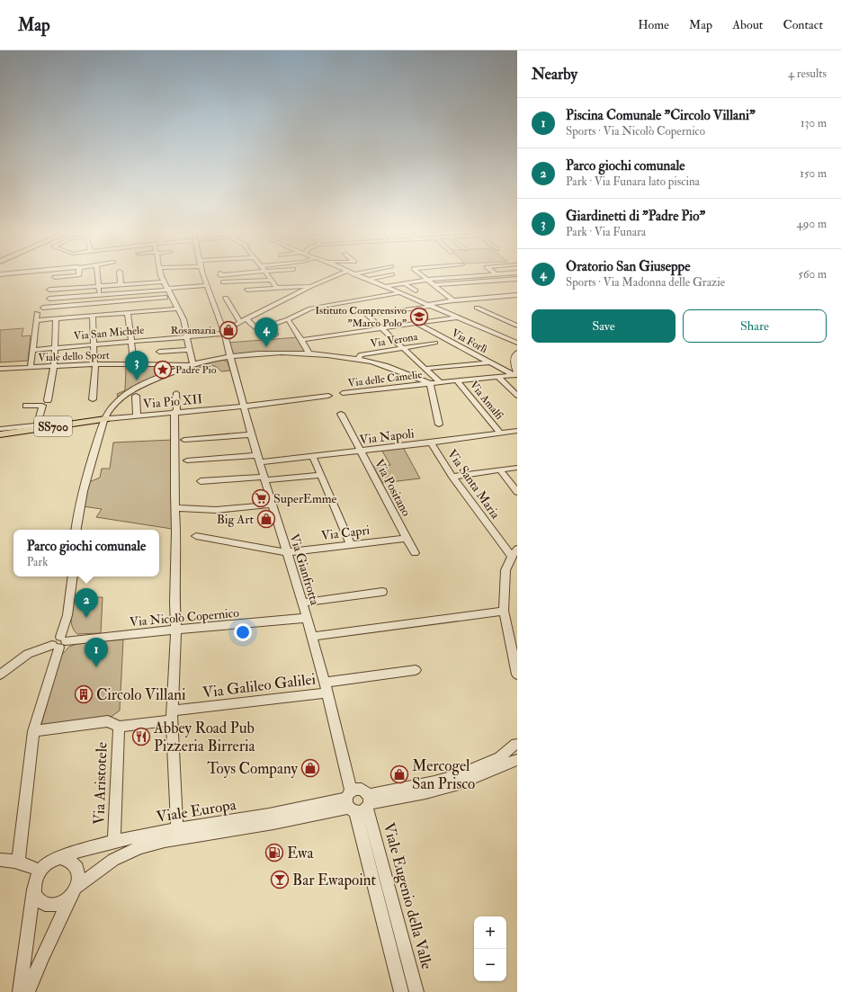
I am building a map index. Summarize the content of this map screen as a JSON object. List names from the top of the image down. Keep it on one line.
{"streets":{"highway":["SS700"],"street":["Via San Michele","Via Verona","Via Forlì","Viale dello Sport","Via delle Camelie","Via Amalfi","Via Pio XII","Via Napoli","Via Santa Maria","Via Positano","Via Capri","Via Gianfrotta","Via Nicolò Copernico","Via Galileo Galilei","Via Aristotele","Viale Europa","Viale Eugenio della Valle"]},"crossings":[["Via San Michele","Via Gianfrotta"],["Via Forlì","Via delle Camelie"],["Via delle Camelie","Via Amalfi"],["Via Amalfi","Via Napoli"],["Via Pio XII","SS700"],["Via Pio XII","Via Gianfrotta"],["Via Napoli","Via Santa Maria"],["Via Napoli","Via Positano"],["Via Napoli","Via Gianfrotta"],["Via Positano","Via Capri"],["Via Capri","Via Gianfrotta"],["Via Gianfrotta","Via Nicolò Copernico"],["Via Gianfrotta","Via Galileo Galilei"],["Via Gianfrotta","Viale Europa"],["Via Gianfrotta","Viale Eugenio della Valle"],["Via Galileo Galilei","Via Aristotele"],["Via Aristotele","Viale Europa"],["Viale Europa","Viale Eugenio della Valle"]],"places":{"school or university":["Istituto Comprensivo \"Marco Polo\""],"shop":["Rosamaria","Big Art","Toys Company","Mercogel San Prisco"],"place":["Padre Pio"],"supermarket":["SuperEmme"],"building":["Circolo Villani"],"restaurant":["Abbey Road Pub Pizzeria Birreria"],"fuel station":["Ewa"],"bar":["Bar Ewapoint"]},"page":{"header":"Map","nav":["Home","Map","About","Contact"],"heading":["Nearby","4 results"],"list":[{"mark":"1","name":"Piscina Comunale \"Circolo Villani\"","note":"Sports · Via Nicolò Copernico","value":"130 m"},{"mark":"2","name":"Parco giochi comunale","note":"Park · Via Funara lato piscina","value":"150 m"},{"mark":"3","name":"Giardinetti di \"Padre Pio\"","note":"Park · Via Funara","value":"490 m"},{"mark":"4","name":"Oratorio San Giuseppe","note":"Sports · Via Madonna delle Grazie","value":"560 m"}],"buttons":["Save","Share"],"pins":["4","3","2","1"],"popup":["Parco giochi comunale","Park"],"map_buttons":["+","−"]}}
